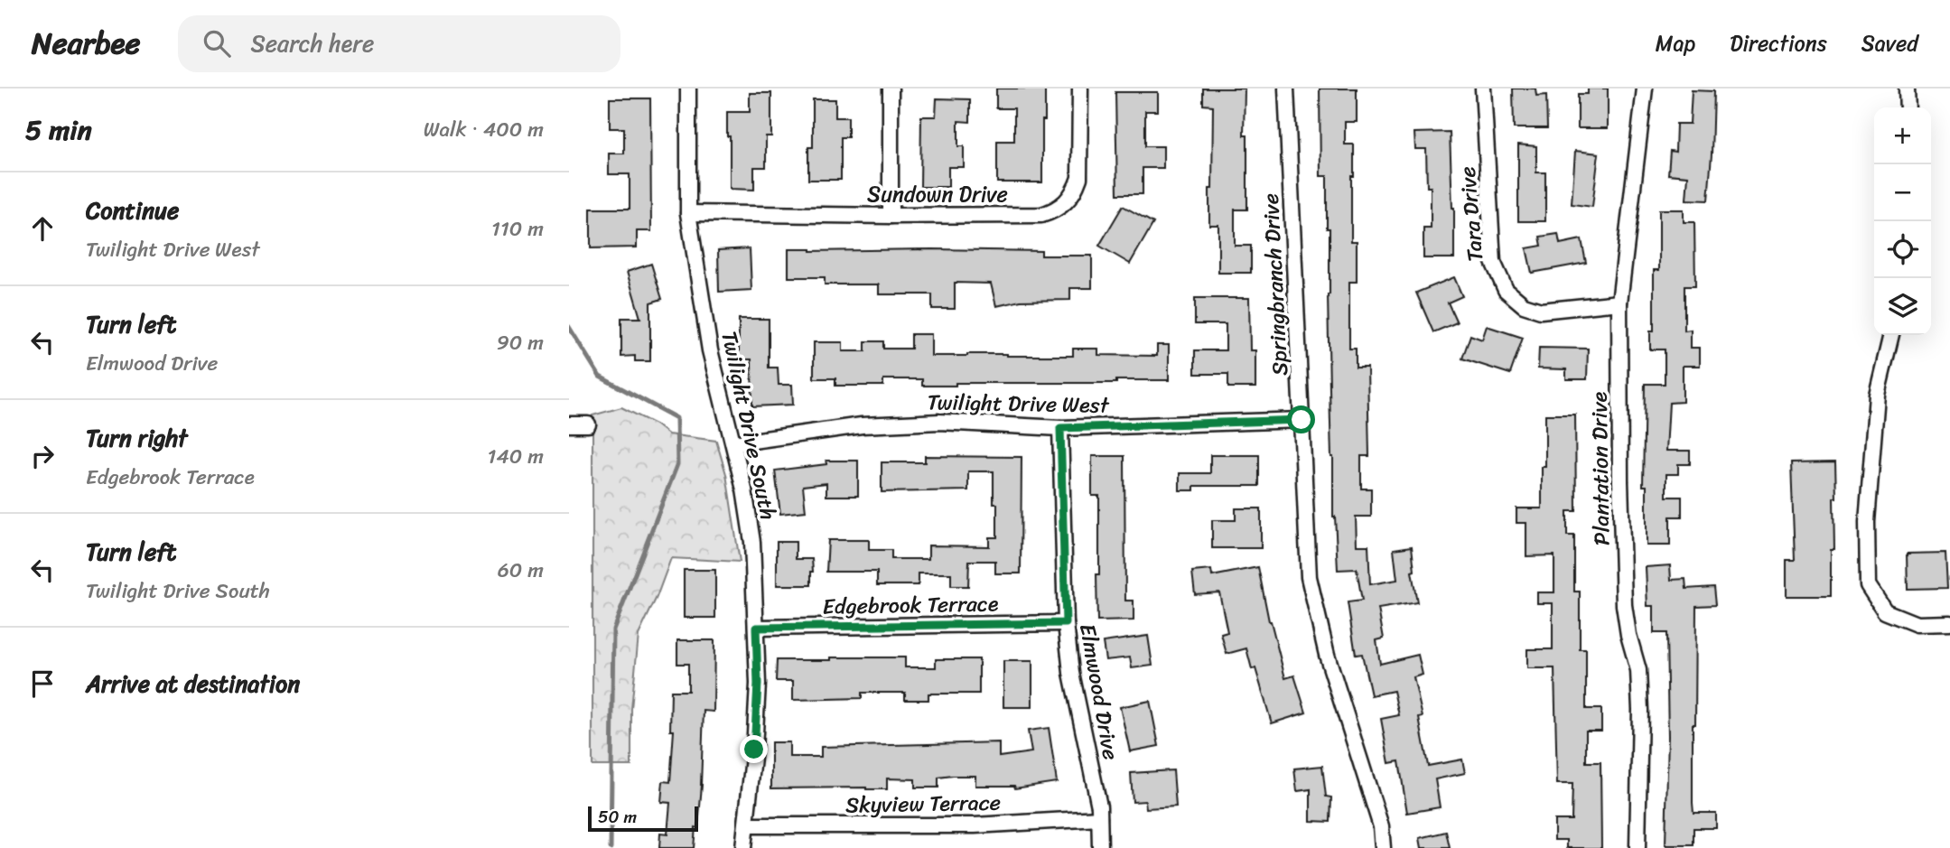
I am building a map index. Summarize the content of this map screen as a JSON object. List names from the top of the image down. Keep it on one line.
{"streets":{"street":["Sundown Drive","Tara Drive","Springbranch Drive","Twilight Drive West","Twilight Drive South","Plantation Drive","Edgebrook Terrace","Elmwood Drive","Skyview Terrace"]},"crossings":[["Sundown Drive","Twilight Drive South"],["Tara Drive","Plantation Drive"],["Springbranch Drive","Twilight Drive West"],["Twilight Drive West","Twilight Drive South"],["Twilight Drive West","Elmwood Drive"],["Twilight Drive South","Edgebrook Terrace"],["Twilight Drive South","Skyview Terrace"],["Edgebrook Terrace","Elmwood Drive"],["Elmwood Drive","Skyview Terrace"]],"scale_bar":"50 m","page":{"header":"Nearbee","search":"Search here","nav":["Map","Directions","Saved"],"heading":["5 min","Walk · 400 m"],"map_buttons":["+","−"],"list":[["Continue","Twilight Drive West","110 m"],["Turn left","Elmwood Drive","90 m"],["Turn right","Edgebrook Terrace","140 m"],["Turn left","Twilight Drive South","60 m"],"Arrive at destination"],"scale":"50 m"}}
